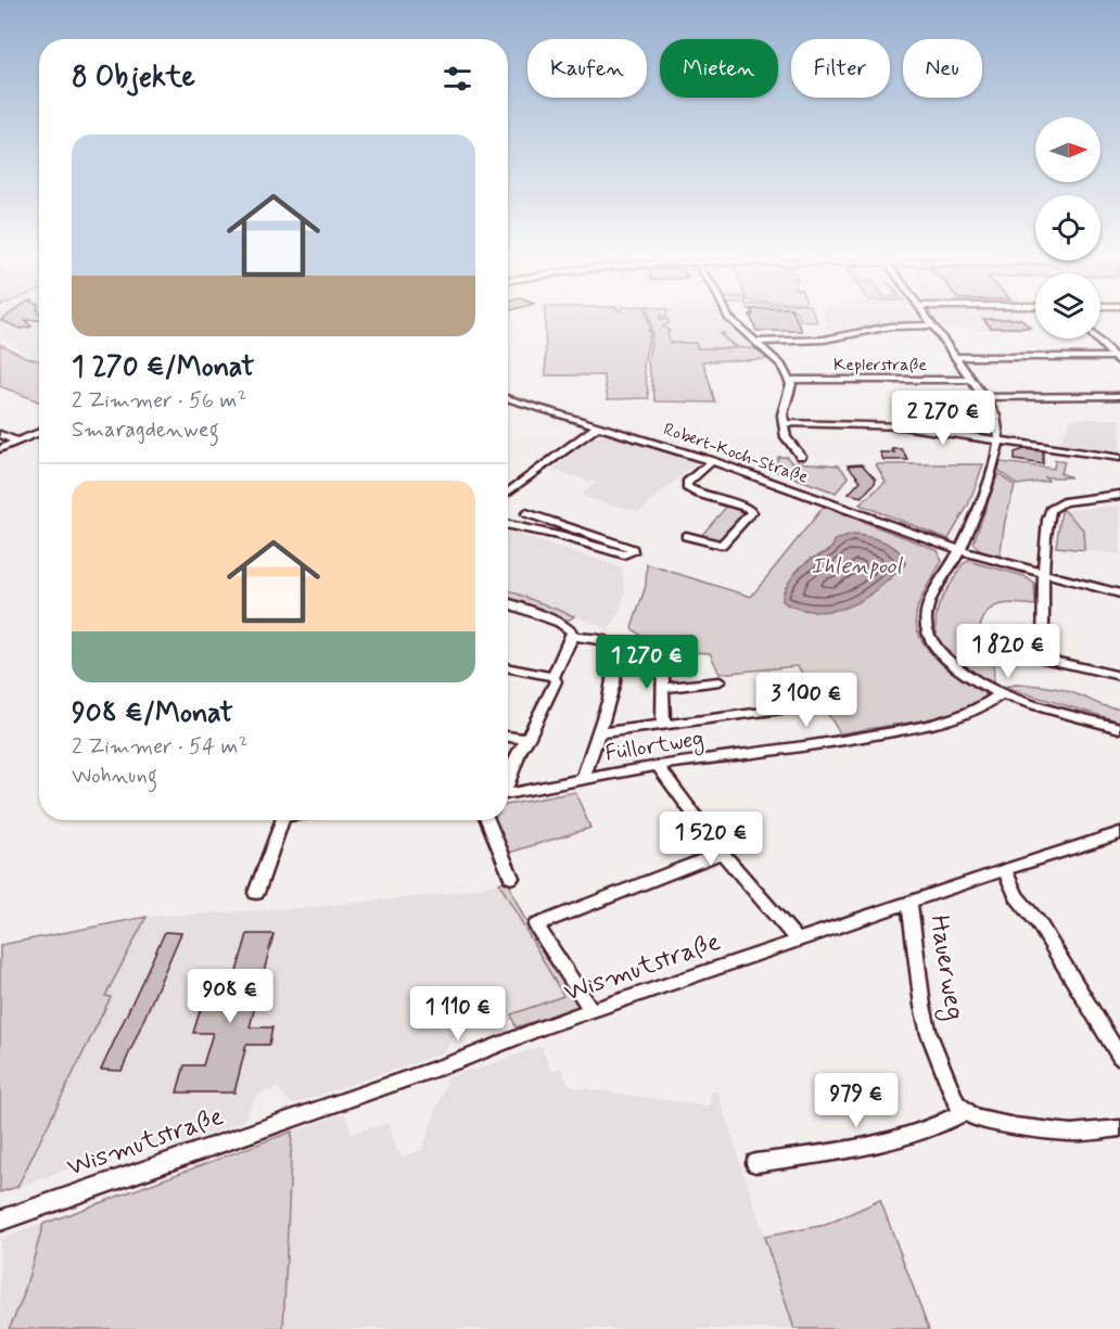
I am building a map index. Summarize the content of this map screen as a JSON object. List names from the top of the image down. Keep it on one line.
{"streets":{"street":["Keplerstraße","Robert-Koch-Straße","Füllortweg","Wismutstraße","Hauerweg"]},"crossings":[["Wismutstraße","Hauerweg"]],"water":["Ihlenpool"],"north":"right","page":{"chip":["Kaufen","Mieten","Filter","Neu"],"heading":"8 Objekte","list":[{"name":"1 270 €/Monat","note":"2 Zimmer · 56 m² · Smaragdenweg"},{"name":"908 €/Monat","note":"2 Zimmer · 54 m² · Wohnung"}],"price":["2 270 €","1 820 €","1 270 €","3 100 €","1 520 €","908 €","1 110 €","979 €"]}}
